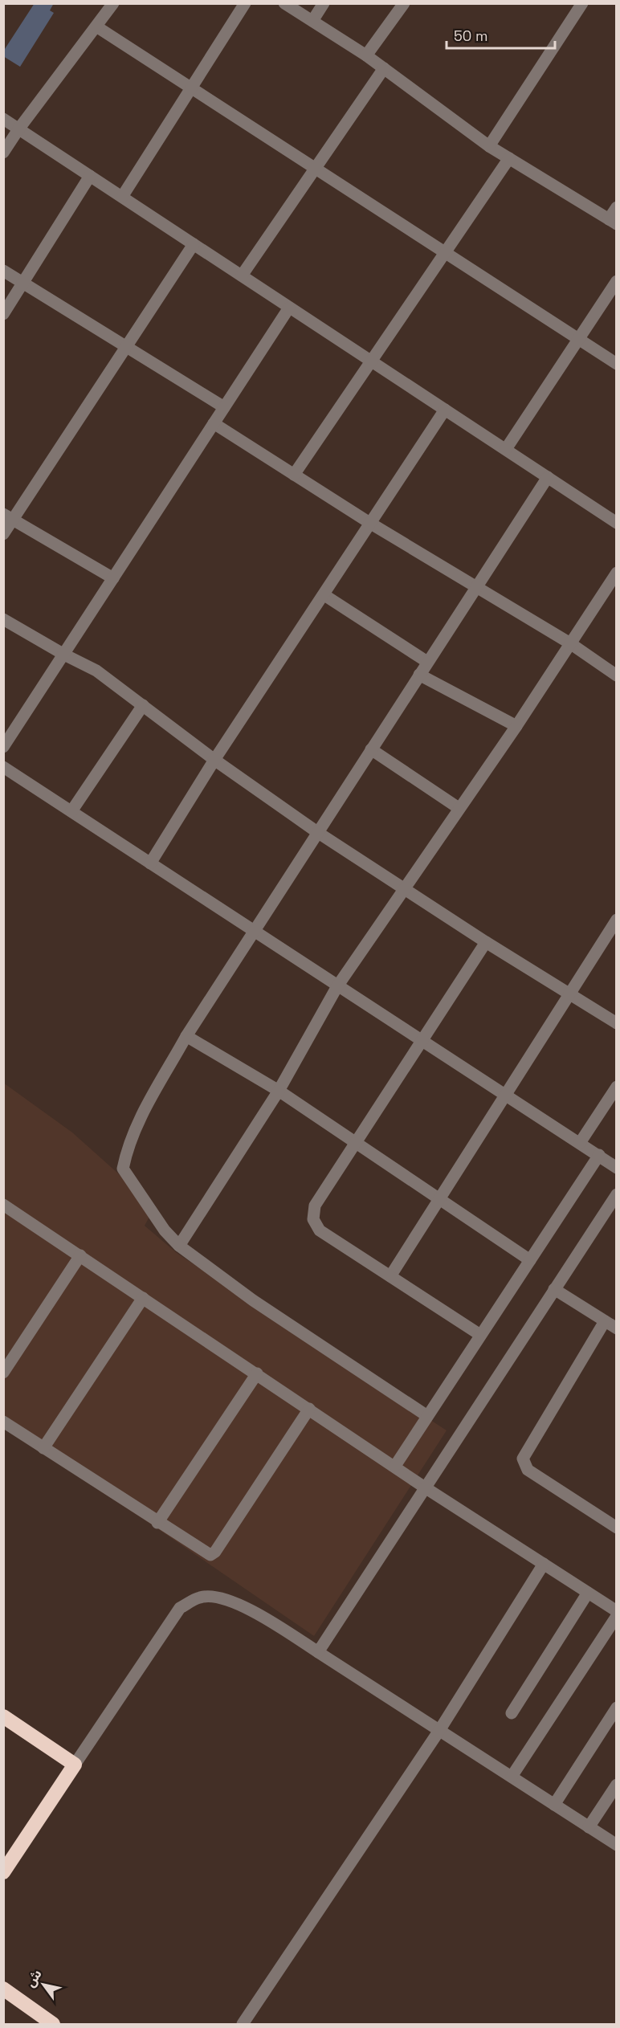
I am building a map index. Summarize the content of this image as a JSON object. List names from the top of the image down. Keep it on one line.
{"scale_bar":"50 m","north":"top left"}
